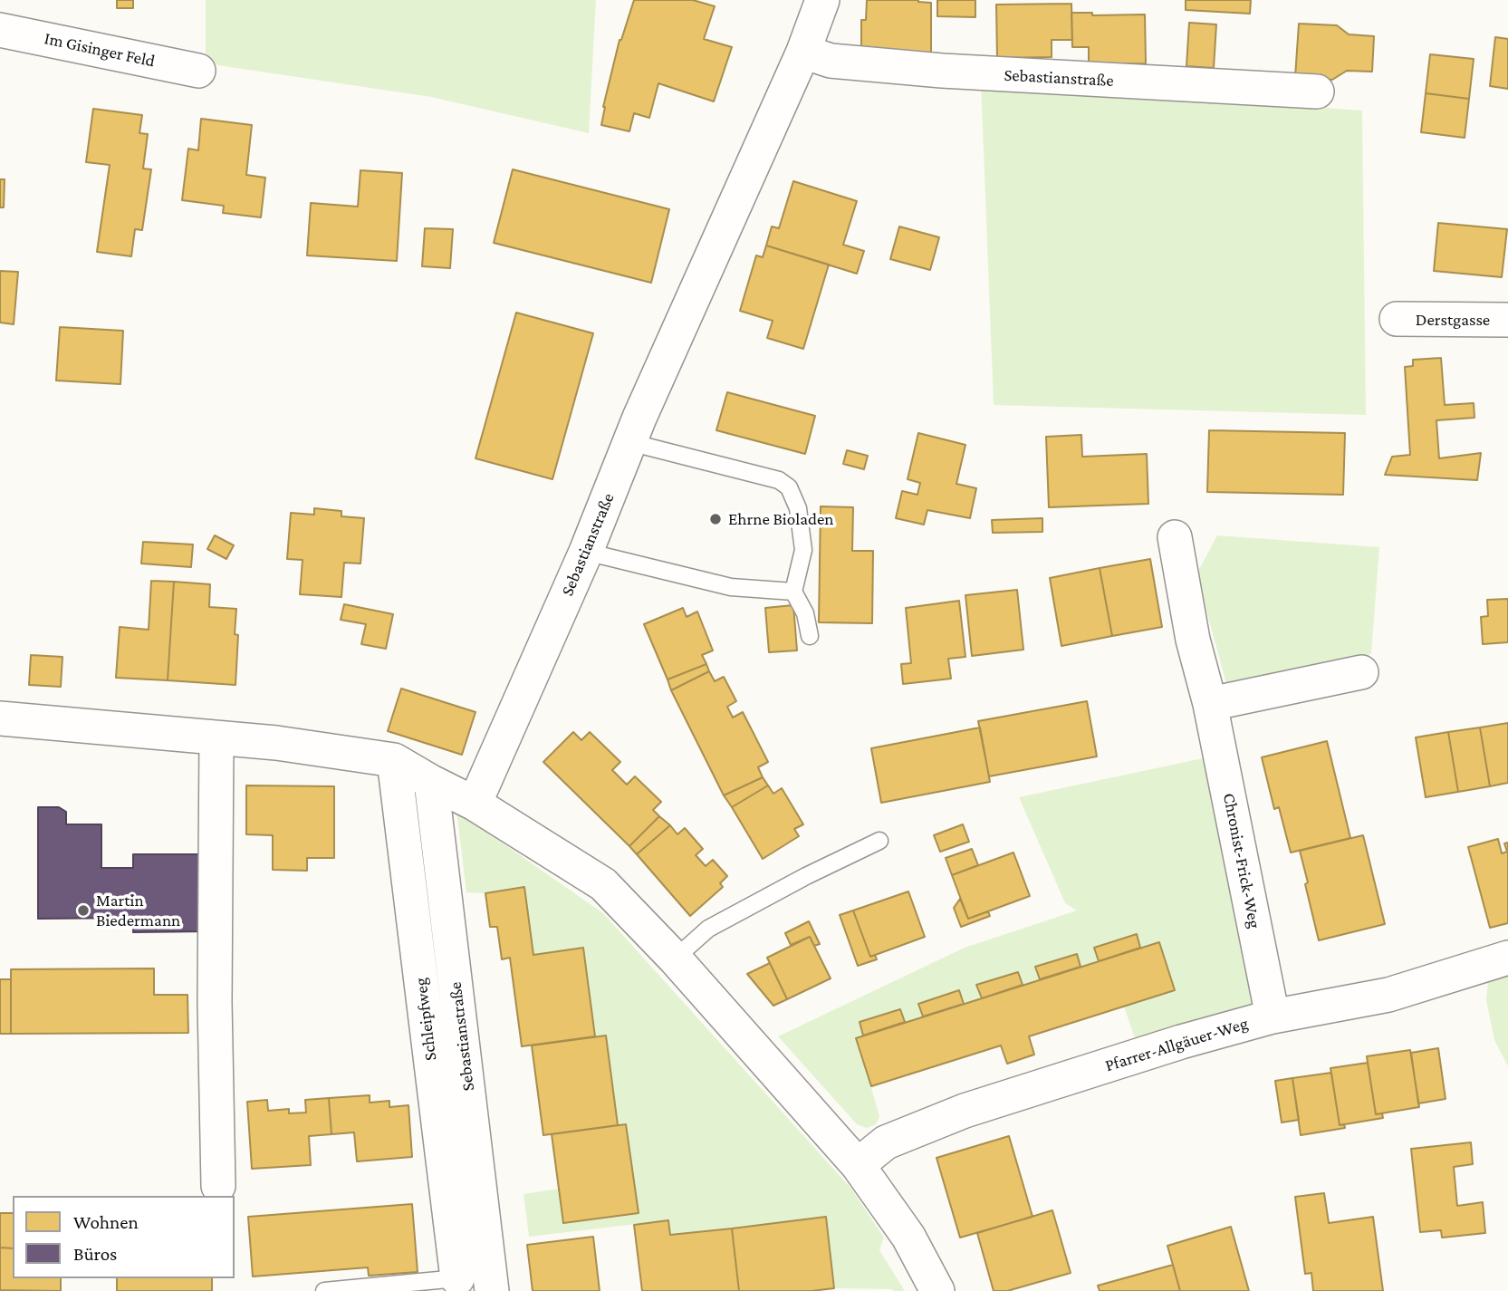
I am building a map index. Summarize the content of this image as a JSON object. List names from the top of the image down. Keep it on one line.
{"streets":{"street":["Im Gisinger Feld","Sebastianstraße","Derstgasse","Chronist-Frick-Weg","Schleipfweg","Pfarrer-Allgäuer-Weg"]},"crossings":[["Chronist-Frick-Weg","Pfarrer-Allgäuer-Weg"]],"places":["Ehrne Bioladen","Martin Biedermann"],"legend":["Wohnen","Büros"]}
